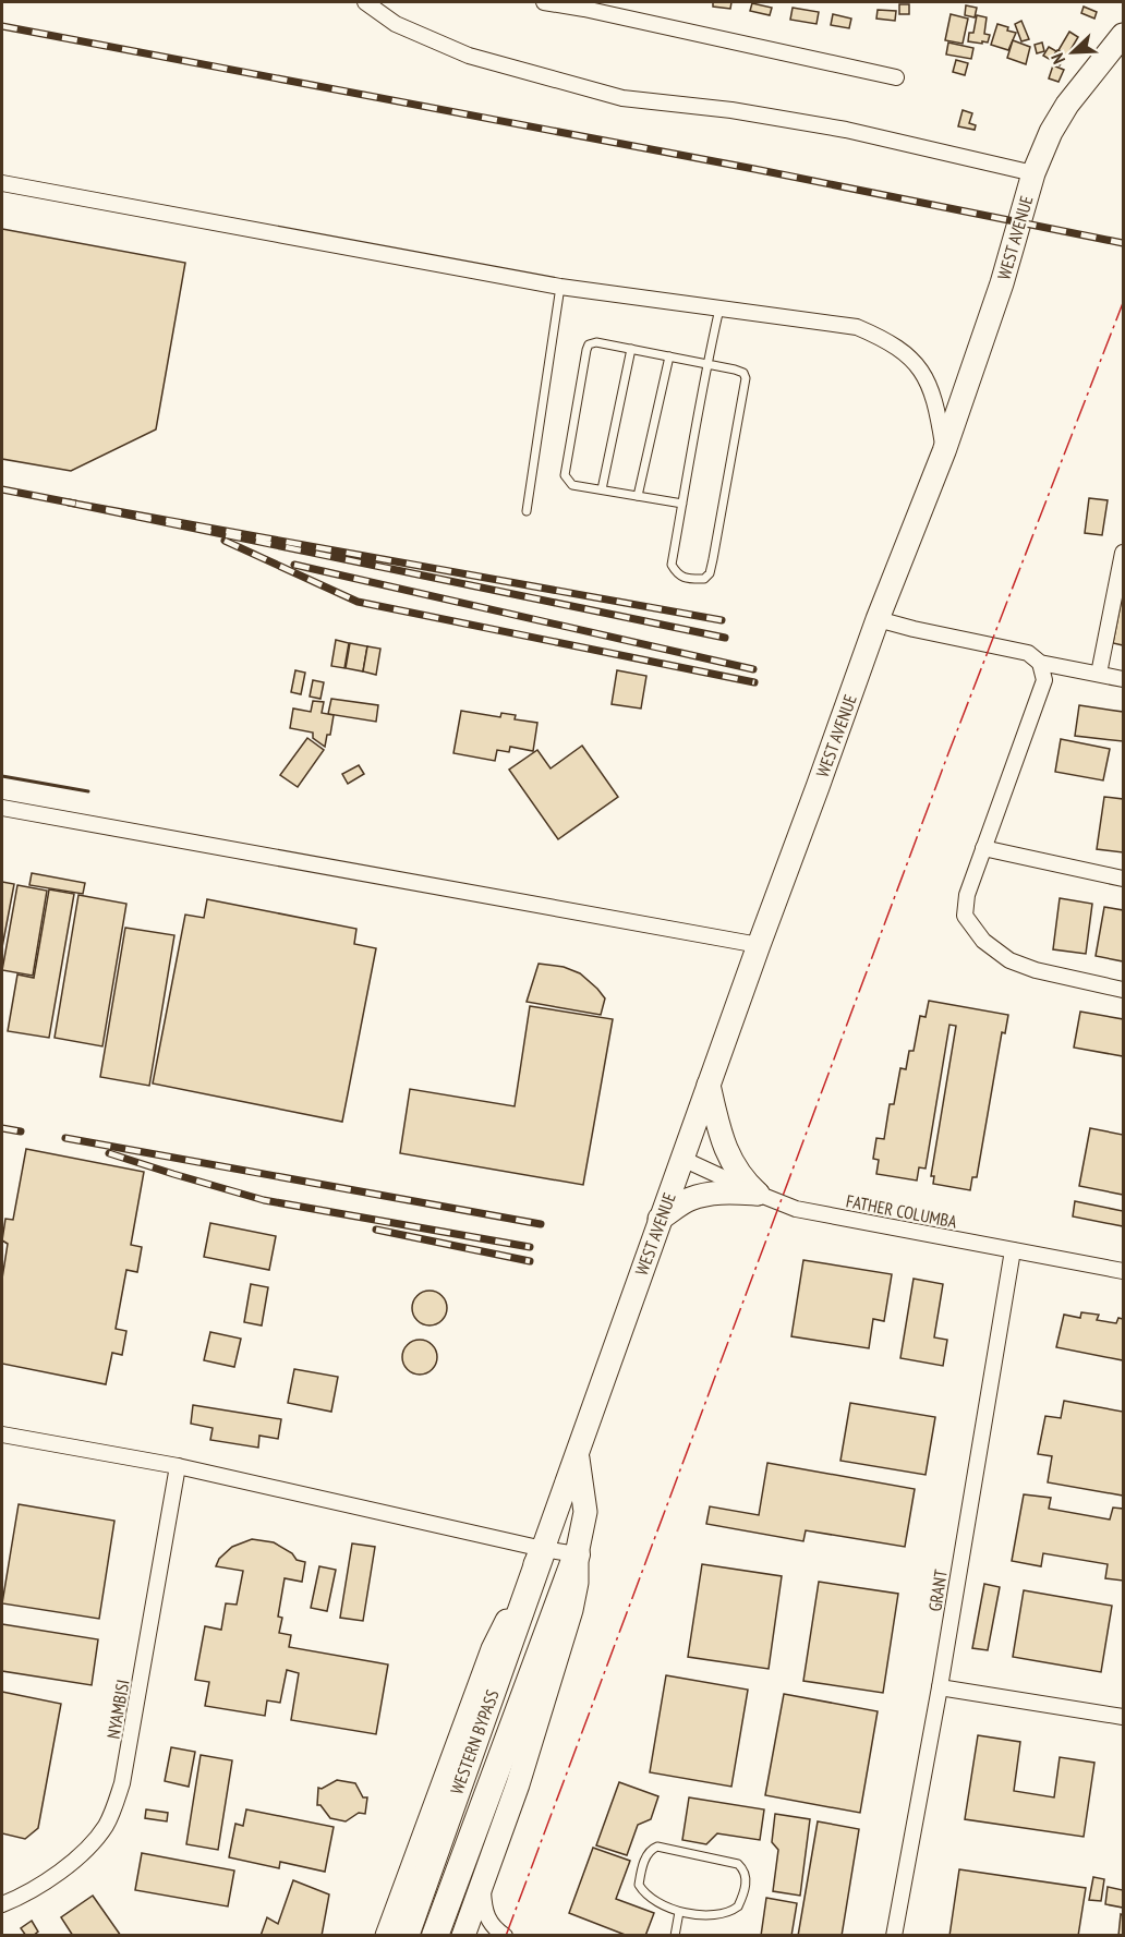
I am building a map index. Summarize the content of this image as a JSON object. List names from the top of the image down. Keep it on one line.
{"streets":{"highway":["WESTERN BYPASS"],"main road":["WEST AVENUE"],"street":["FATHER COLUMBA","GRANT","NYAMBISI"]},"crossings":[["WEST AVENUE","FATHER COLUMBA"],["WEST AVENUE","WESTERN BYPASS"],["FATHER COLUMBA","GRANT"]],"north":"bottom left"}
